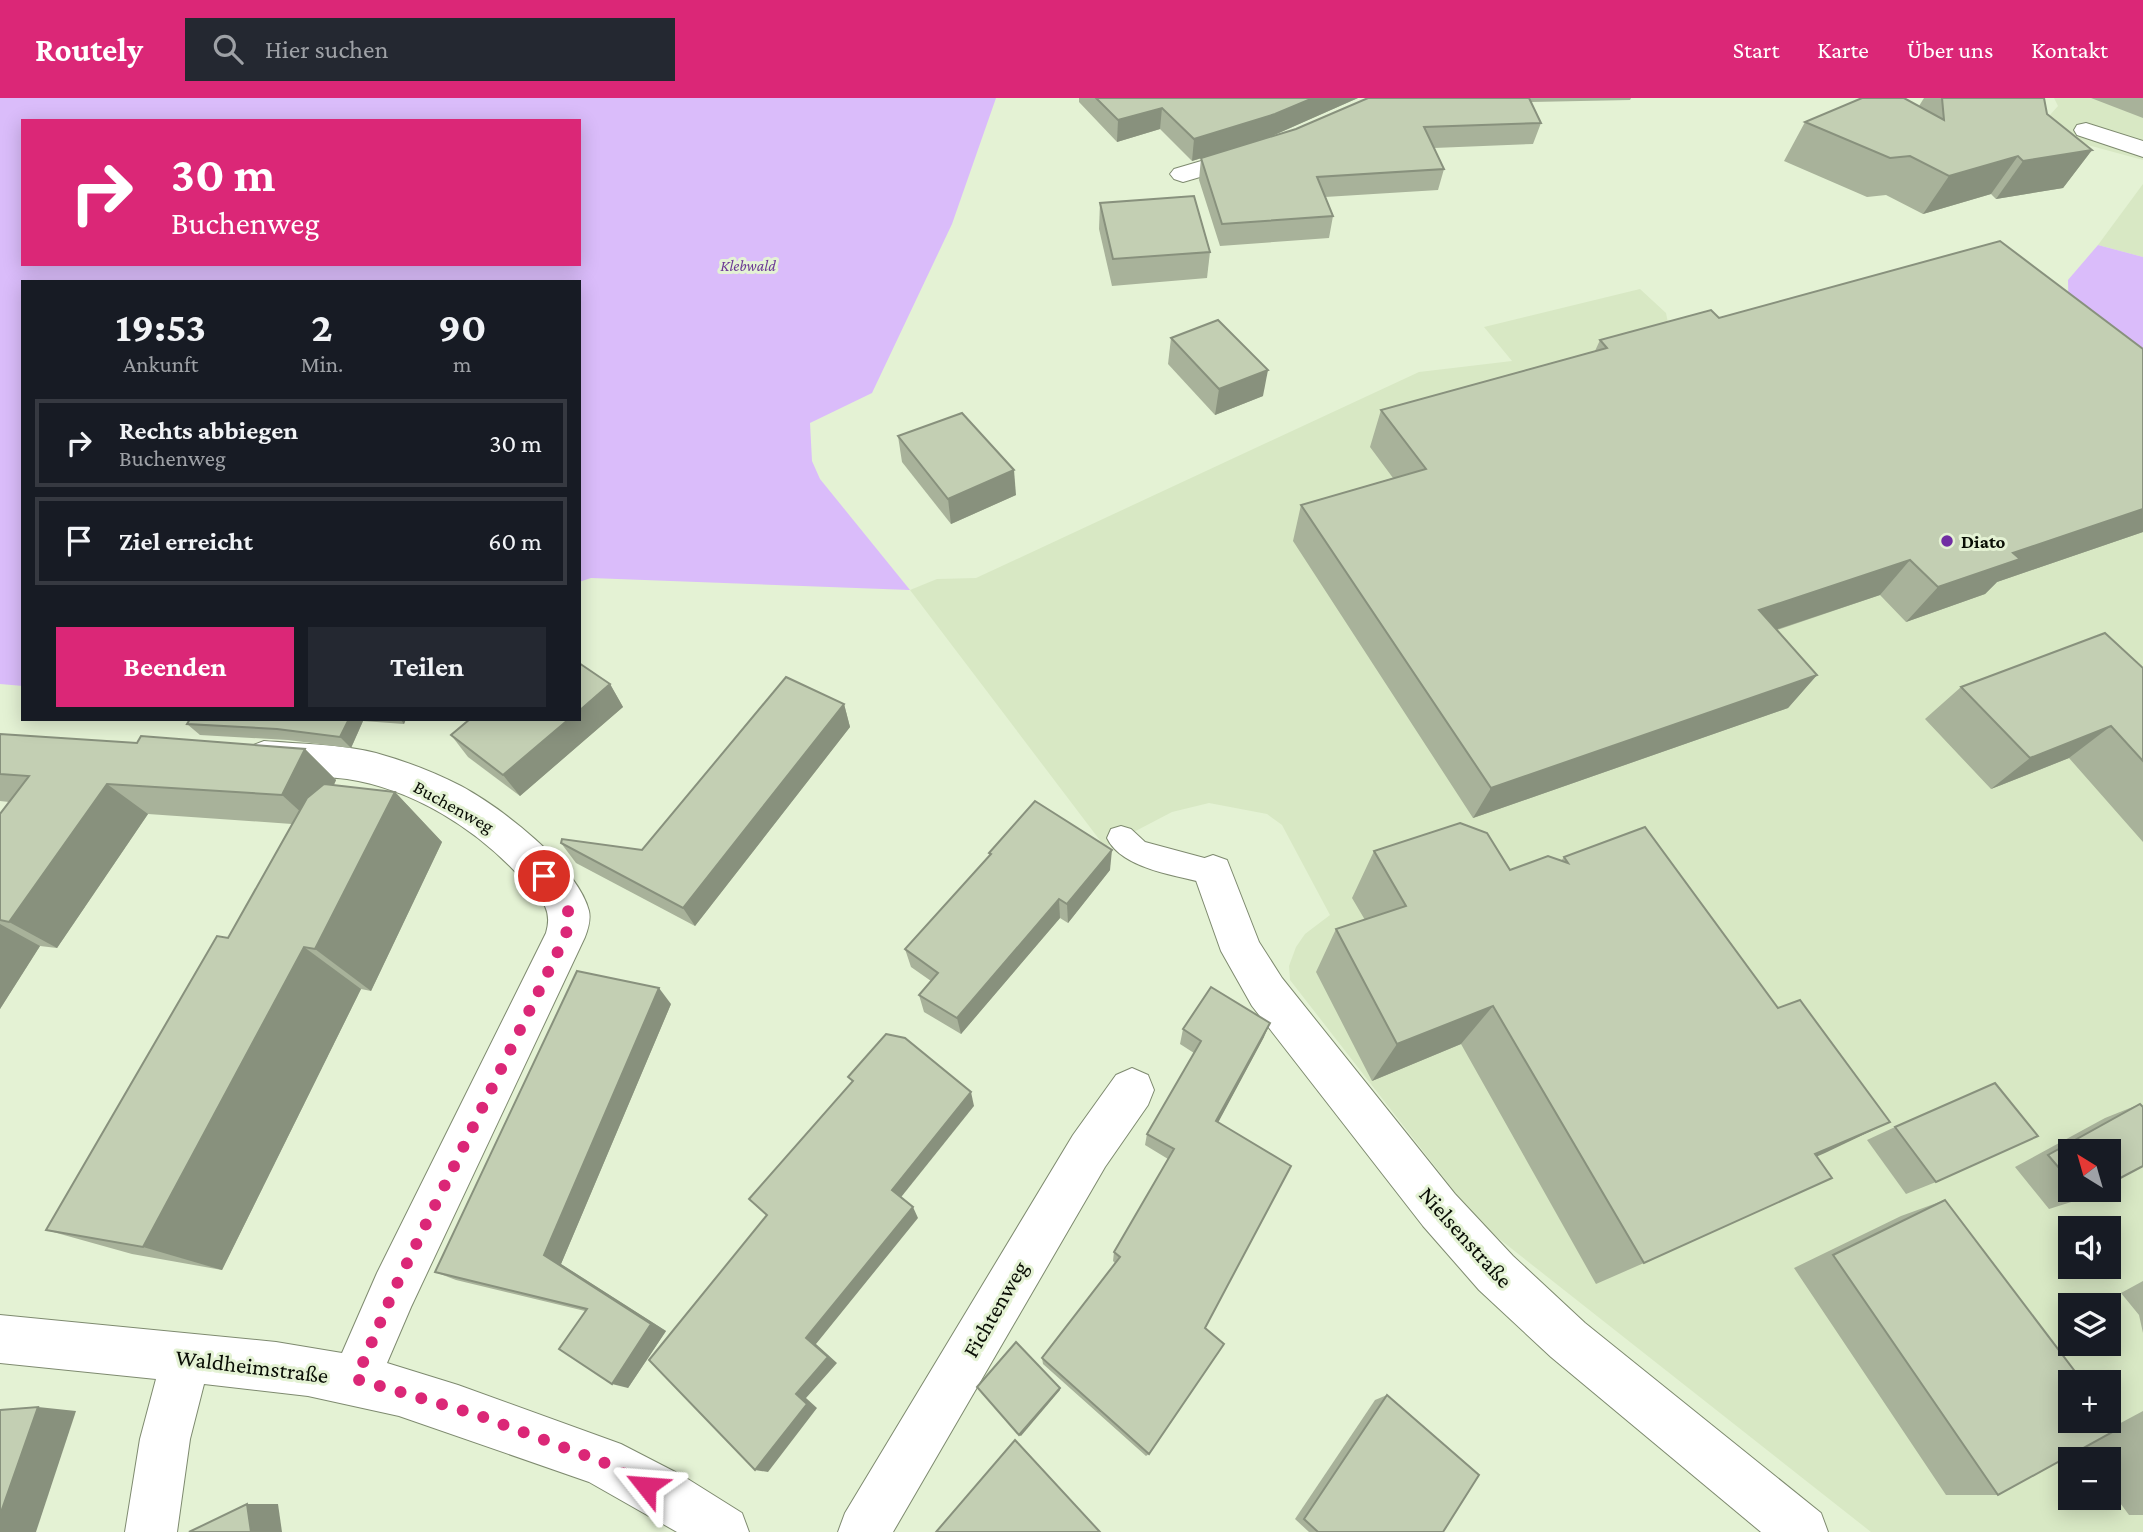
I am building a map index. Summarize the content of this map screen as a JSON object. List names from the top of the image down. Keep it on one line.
{"streets":{"street":["Buchenweg","Nielsenstraße","Fichtenweg","Waldheimstraße"]},"crossings":[["Buchenweg","Waldheimstraße"]],"parks":["Klebwald"],"places":["Diato"],"north":"top left","page":{"header":"Routely","search":"Hier suchen","nav":["Start","Karte","Über uns","Kontakt"],"turn":["30 m","Buchenweg"],"eta":["19:53","Ankunft","2","Min.","90","m"],"list":[{"name":"Rechts abbiegen","note":"Buchenweg","value":"30 m"},{"name":"Ziel erreicht","value":"60 m"}],"buttons":["Beenden","Teilen"],"map_buttons":["+","−"]}}
